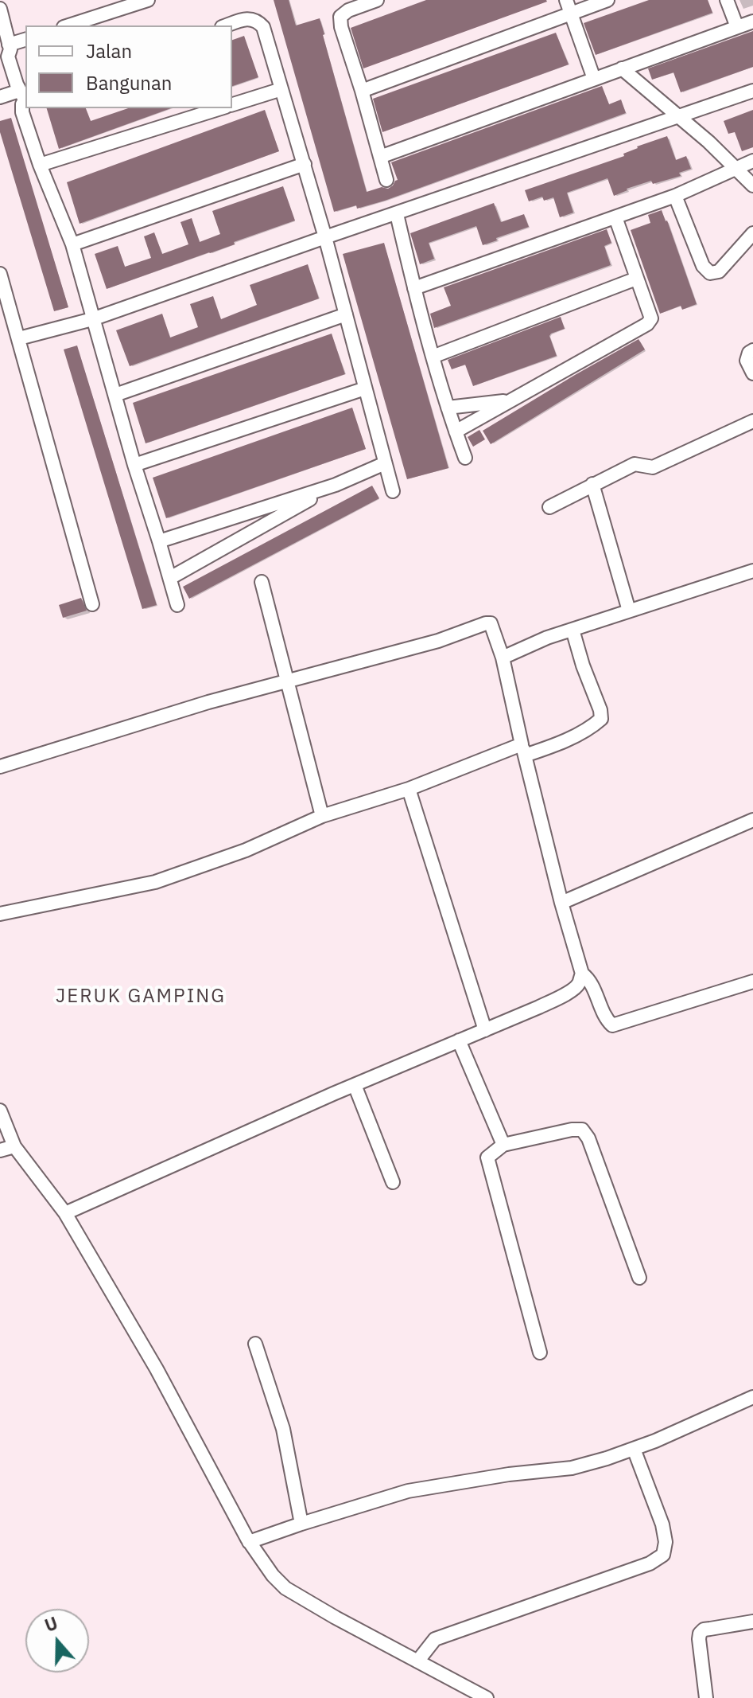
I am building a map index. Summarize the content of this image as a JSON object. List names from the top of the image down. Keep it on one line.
{"districts":["JERUK GAMPING"],"legend":["Jalan","Bangunan"],"north":"top"}
